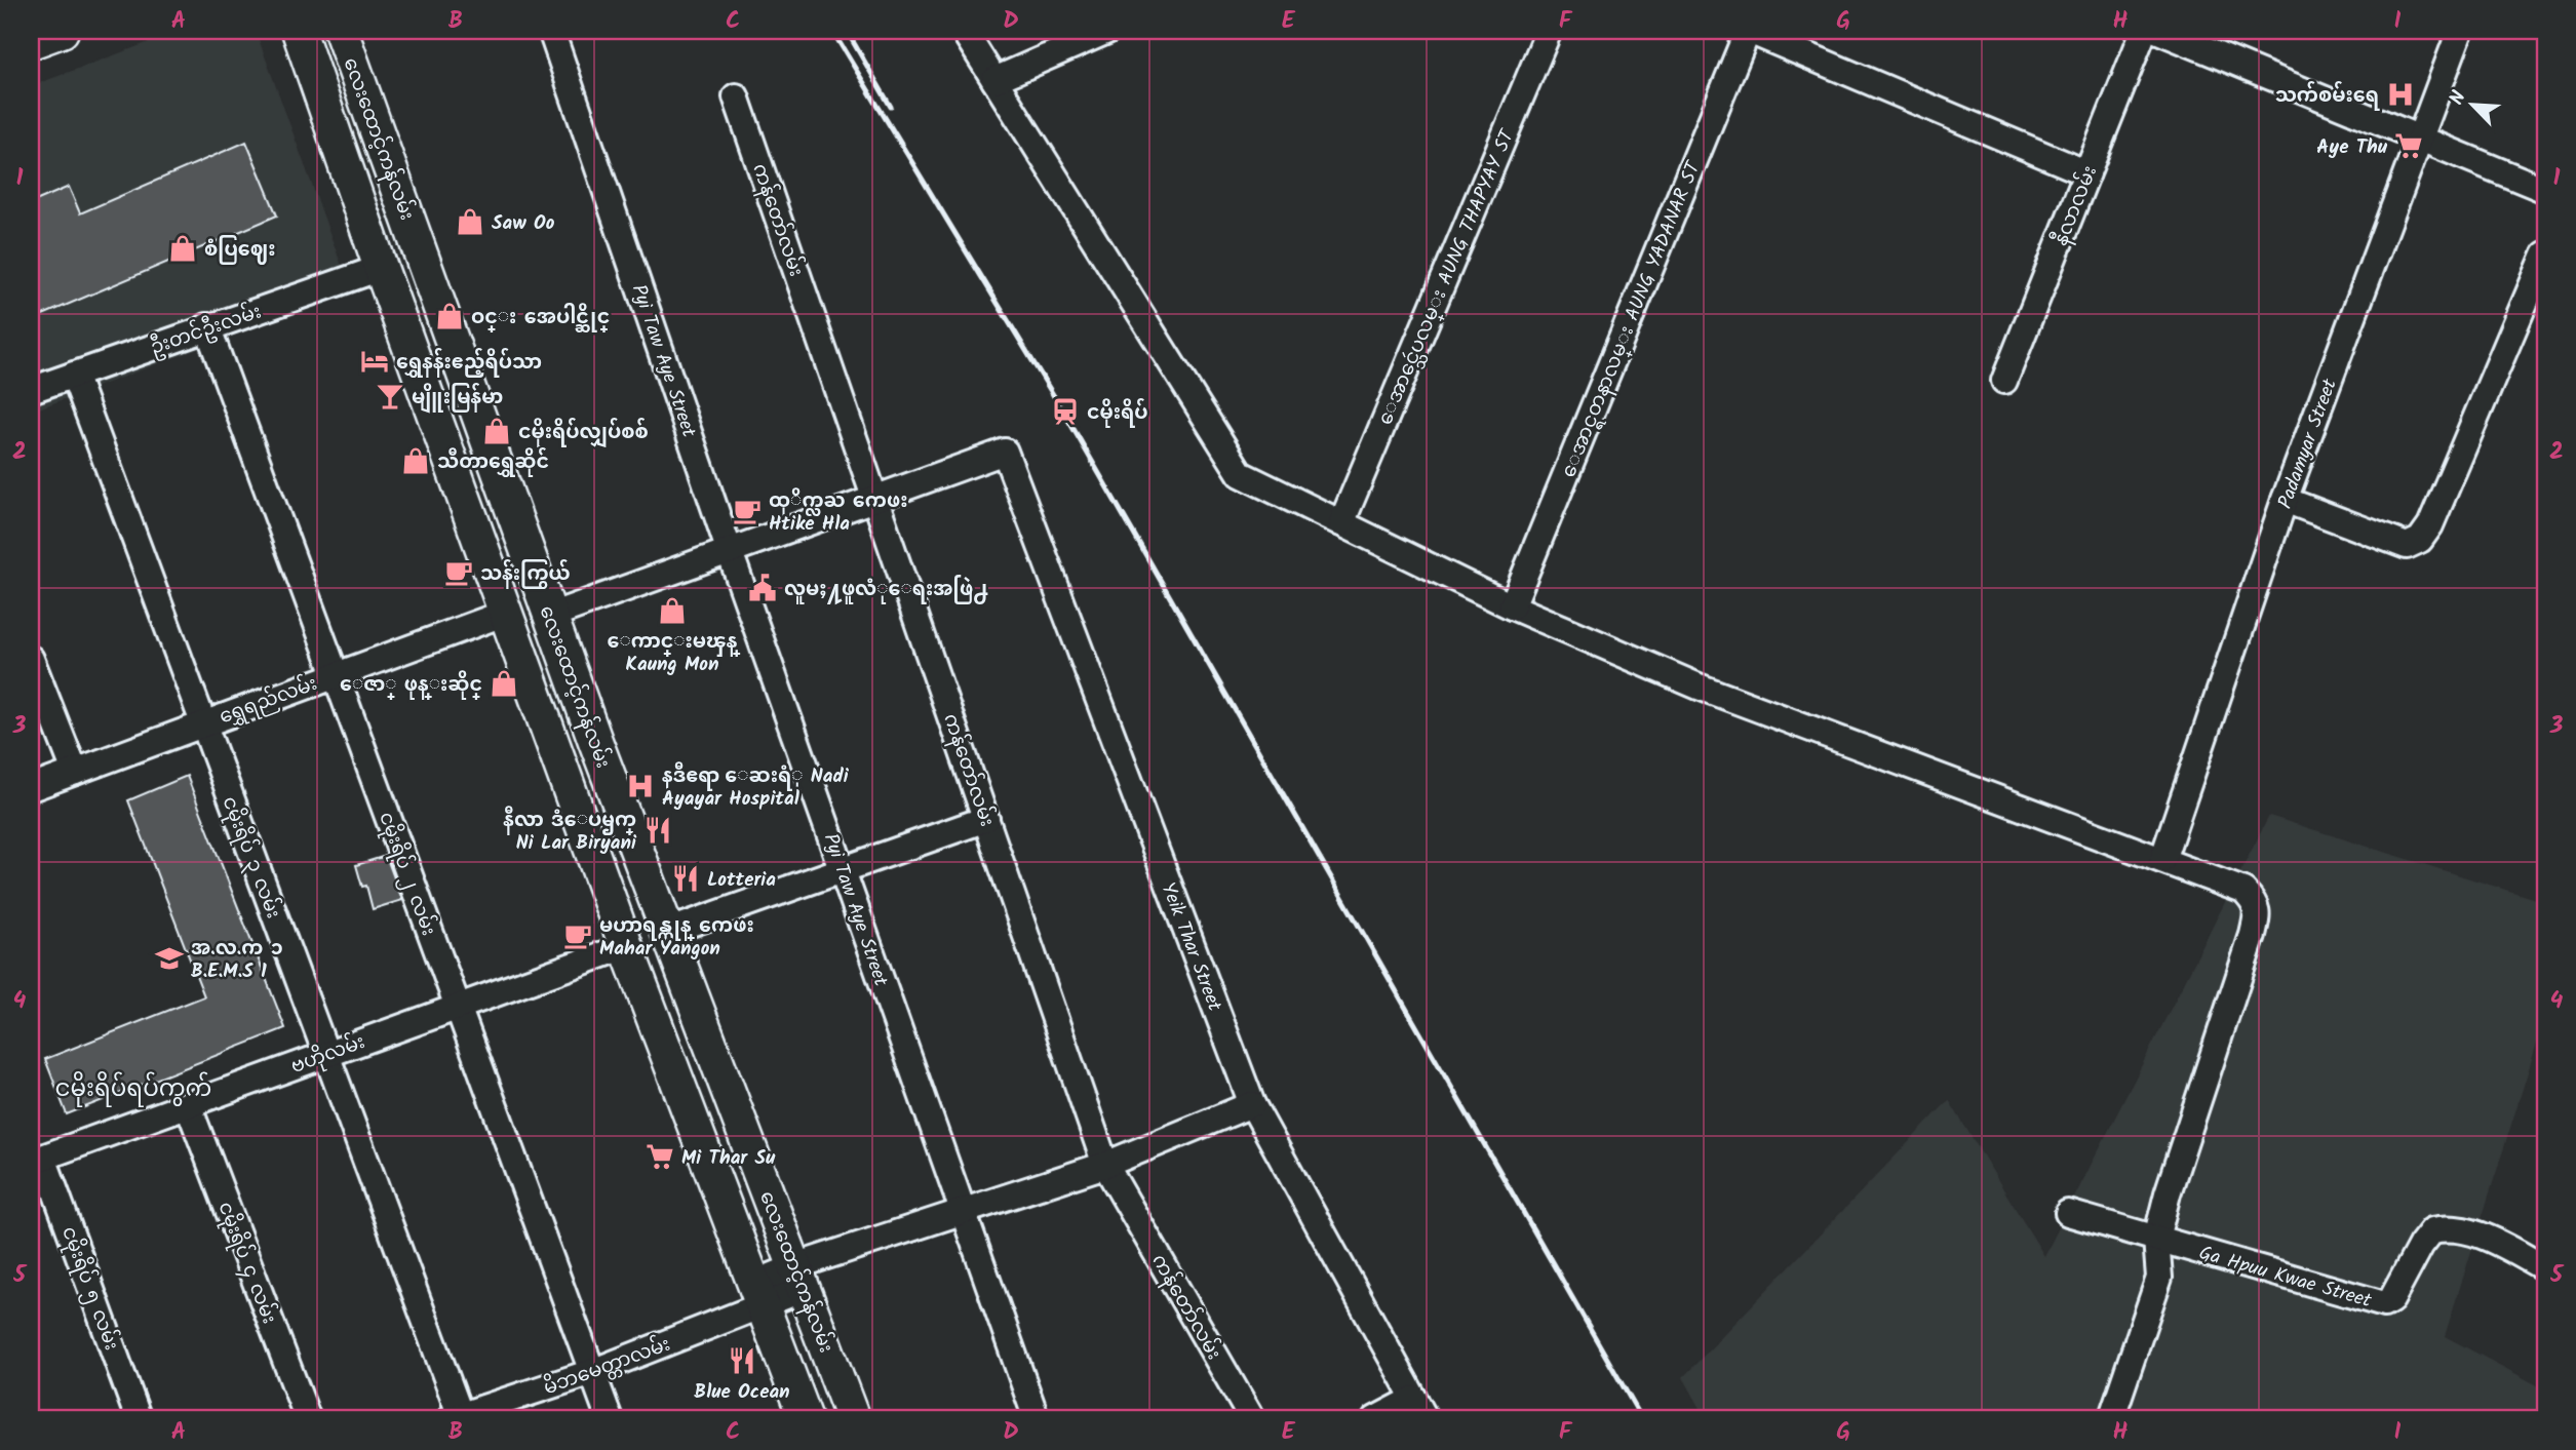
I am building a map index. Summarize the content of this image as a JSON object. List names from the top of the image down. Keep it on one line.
{"streets":{"main road":["လေးထောင့်ကန်လမ်း"],"street":["နီလာလမ်း","ကန်တော်လမ်း","ေအာင္သေဴပလမ္း AUNG THAPYAY ST","ေအာင္ရတနာလမ္း AUNG YADANAR ST","ဦးတင်ဦးလမ်း","Pyi Taw Aye Street","Padamyar Street","ရွှေရည်လမ်း","ငမိုးရိပ် ၃ လမ်း","ငမိုးရိပ် ၂ လမ်း","Yeik Thar Street","ဗဟိုလမ်း","ငမိုးရိပ် ၄ လမ်း","Ga Hpuu Kwae Street","ငမိုးရိပ် ၅ လမ်း","မိဘမေတ္တာလမ်း"]},"crossings":[["လေးထောင့်ကန်လမ်း","ဦးတင်ဦးလမ်း"],["လေးထောင့်ကန်လမ်း","ရွှေရည်လမ်း"],["လေးထောင့်ကန်လမ်း","ဗဟိုလမ်း"],["လေးထောင့်ကန်လမ်း","မိဘမေတ္တာလမ်း"],["ကန်တော်လမ်း","Yeik Thar Street"],["ကန်တော်လမ်း","မိဘမေတ္တာလမ်း"],["ဦးတင်ဦးလမ်း","ငမိုးရိပ် ၃ လမ်း"],["ဦးတင်ဦးလမ်း","ငမိုးရိပ် ၂ လမ်း"],["Pyi Taw Aye Street","မိဘမေတ္တာလမ်း"],["ရွှေရည်လမ်း","ငမိုးရိပ် ၃ လမ်း"],["ရွှေရည်လမ်း","ငမိုးရိပ် ၂ လမ်း"],["ငမိုးရိပ် ၃ လမ်း","ဗဟိုလမ်း"],["ငမိုးရိပ် ၃ လမ်း","မိဘမေတ္တာလမ်း"],["ငမိုးရိပ် ၂ လမ်း","ဗဟိုလမ်း"],["ငမိုးရိပ် ၂ လမ်း","မိဘမေတ္တာလမ်း"],["Yeik Thar Street","မိဘမေတ္တာလမ်း"],["ဗဟိုလမ်း","ငမိုးရိပ် ၄ လမ်း"],["ဗဟိုလမ်း","ငမိုးရိပ် ၅ လမ်း"]],"districts":["ငမိုးရိပ်ရပ်ကွက်"],"places":{"hospital":["သက်စမ်းရေ","နဒီဧရာ ေဆးရံု Nadi Ayayar Hospital"],"supermarket":["Aye Thu","Mi Thar Su"],"shop":["Saw Oo","စံပြဈေး","ဝင္း အေပါင္ဆိုင္","ငမိုးရိပ်လျှပ်စစ်","သီတာရွှေဆိုင်","ေကာင္းမၾန္ Kaung Mon","ေဇာ္ ဖုန္းဆိုင္"],"hotel":["ရွှေနန်းဧည့်ရိပ်သာ"],"bar":["မျိူးမြန်မာ"],"station":["ငမိုးရိပ်"],"cafe":["ထုိက္လႀ ကေဖး Htike Hla","သန်းကြွယ်","မဟာရန္ကုန္ ကေဖး Mahar Yangon"],"public building":["လူမႈ႔ဖူလံုေရးအဖြဲ႕"],"restaurant":["နီလာ ဒံေပၝက္ Ni Lar Biryani","Lotteria","Blue Ocean"],"school or university":["အ.လ.က ၁ B.E.M.S 1"]},"north":"top left","grid":{"columns":["A","B","C","D","E","F","G","H","I"],"rows":["1","2","3","4","5"]}}
